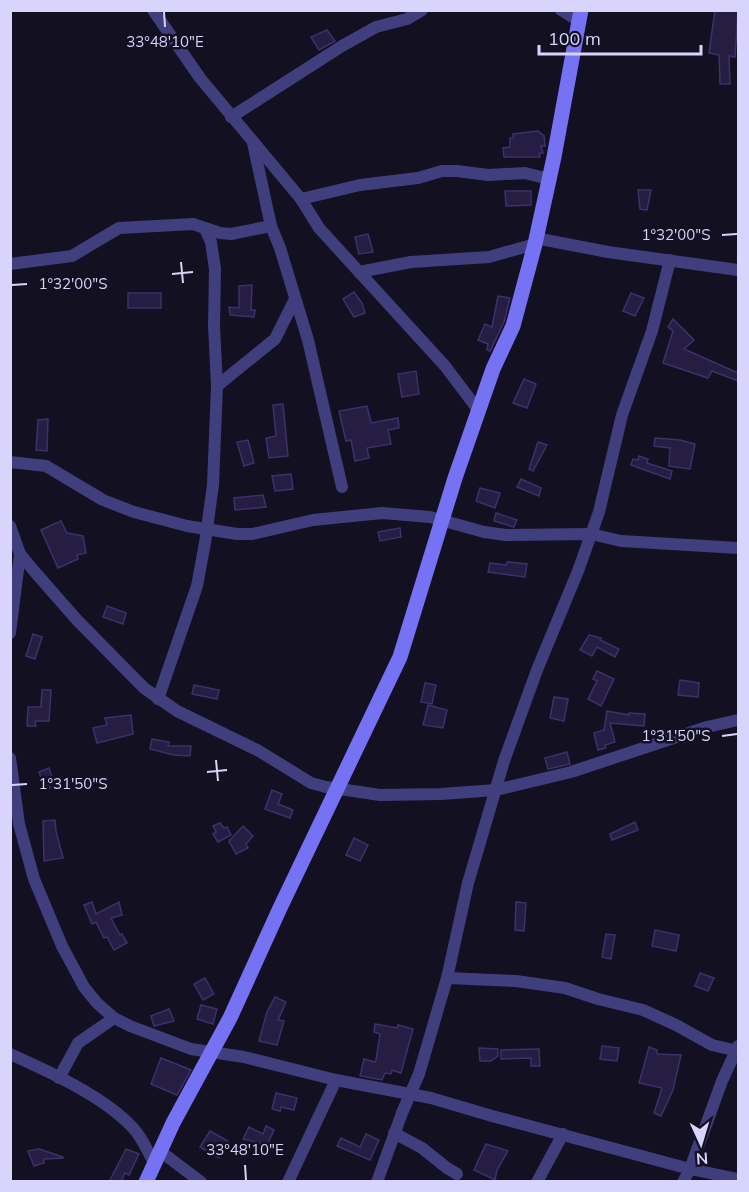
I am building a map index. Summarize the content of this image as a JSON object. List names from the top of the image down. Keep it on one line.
{"scale_bar":"100 m","north":"bottom","coordinates":["33°48'10\"E","1°32'00\"S","1°31'50\"S"]}
